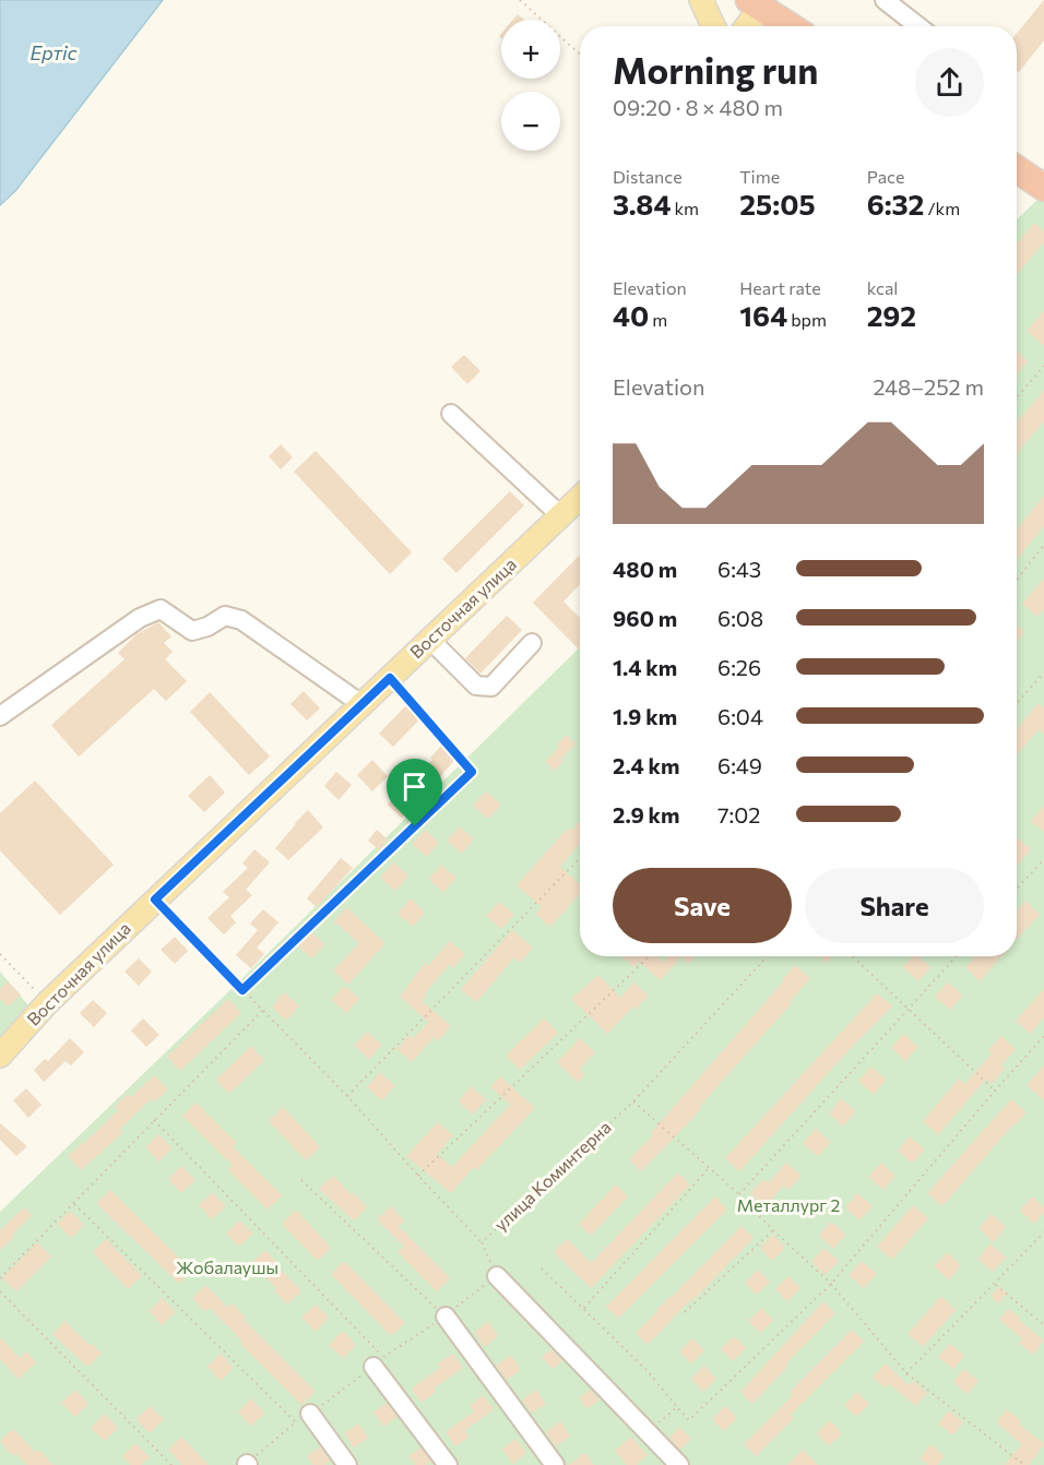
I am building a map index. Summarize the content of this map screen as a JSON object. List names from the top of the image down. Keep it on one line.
{"streets":{"main road":["Восточная улица"],"path":["улица Коминтерна"]},"water":["Ертіс"],"parks":["Металлург 2","Жобалаушы"],"page":{"map_buttons":["+","−"],"heading":["Morning run","09:20 · 8 × 480 m"],"stats":[["Distance","3.84 km"],["Time","25:05"],["Pace","6:32 /km"],["Elevation","40 m"],["Heart rate","164 bpm"],["kcal","292"]],"chart":["Elevation","248–252 m"],"list":[{"name":"480 m","note":"6:43"},{"name":"960 m","note":"6:08"},{"name":"1.4 km","note":"6:26"},{"name":"1.9 km","note":"6:04"},{"name":"2.4 km","note":"6:49"},{"name":"2.9 km","note":"7:02"}],"buttons":["Save","Share"]}}
